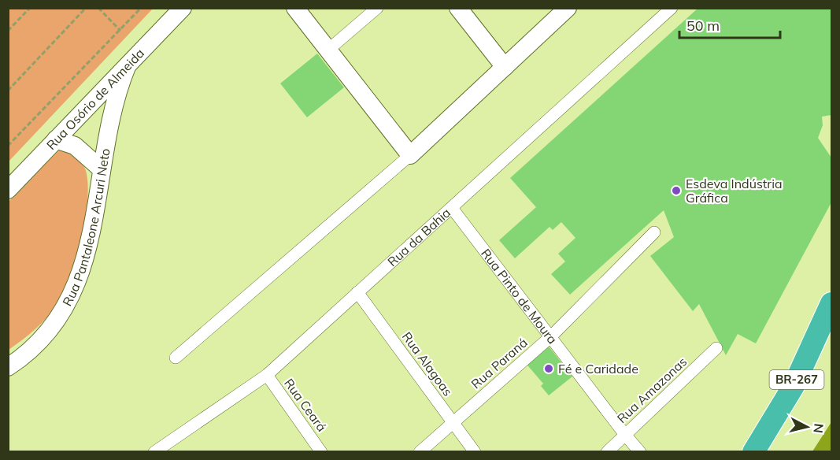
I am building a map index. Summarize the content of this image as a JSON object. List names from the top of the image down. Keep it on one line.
{"streets":{"highway":["BR-267"],"main road":["Rua Osório de Almeida","Rua Pantaleone Arcuri Neto"],"street":["Rua da Bahia","Rua Pinto de Moura","Rua Paraná","Rua Alagoas","Rua Amazonas","Rua Ceará"]},"crossings":[["Rua Osório de Almeida","Rua Pantaleone Arcuri Neto"],["Rua da Bahia","Rua Pinto de Moura"],["Rua da Bahia","Rua Alagoas"],["Rua da Bahia","Rua Ceará"],["Rua Pinto de Moura","Rua Paraná"],["Rua Pinto de Moura","Rua Amazonas"],["Rua Paraná","Rua Alagoas"]],"places":["Esdeva Indústria Gráfica","Fé e Caridade"],"scale_bar":"50 m","north":"right"}
